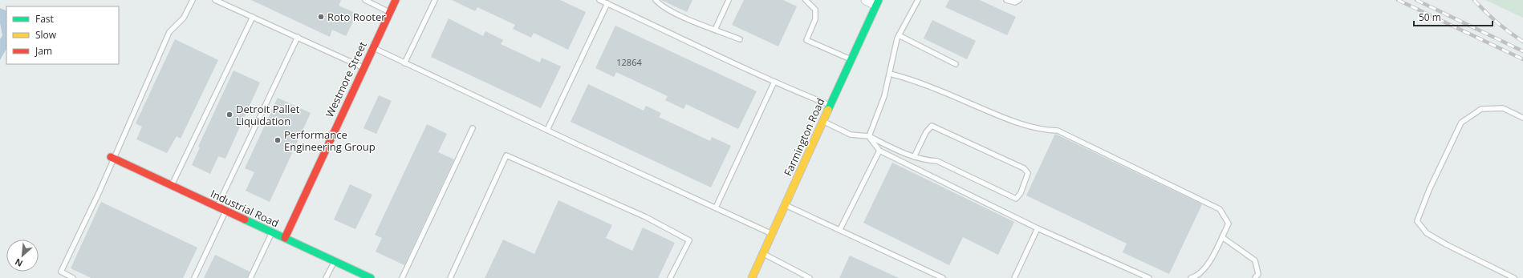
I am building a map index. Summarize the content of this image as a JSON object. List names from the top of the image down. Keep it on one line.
{"streets":{"street":["Westmore Street","Farmington Road","Industrial Road"]},"crossings":[["Westmore Street","Industrial Road"]],"places":["Roto Rooter","Detroit Pallet Liquidation","Performance Engineering Group"],"house_numbers":["12864"],"legend":["Fast","Slow","Jam"],"scale_bar":"50 m","north":"bottom left"}
